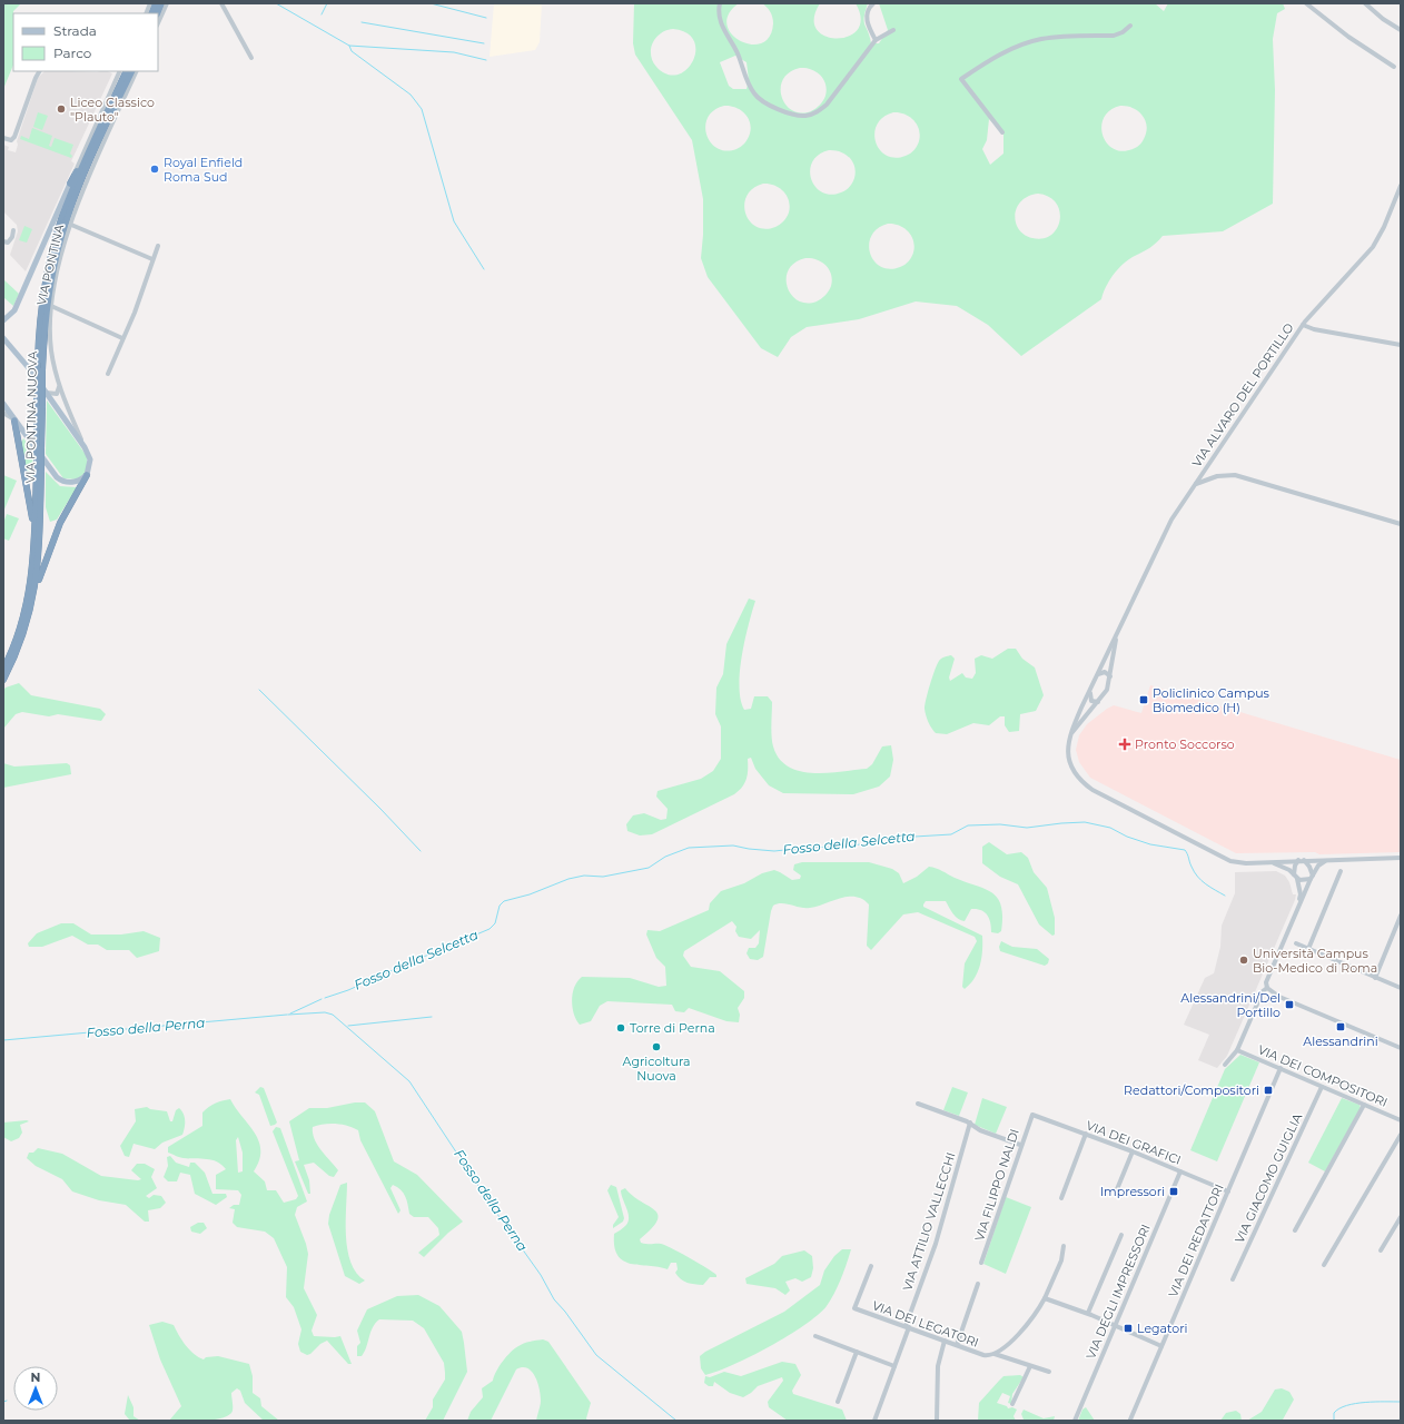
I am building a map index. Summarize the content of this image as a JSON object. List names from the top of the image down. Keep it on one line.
{"streets":{"highway":["VIA PONTINA NUOVA"],"main road":["VIA PONTINA"],"street":["VIA ALVARO DEL PORTILLO","VIA DEI COMPOSITORI","VIA DEI GRAFICI","VIA GIACOMO GUIGLIA","VIA FILIPPO NALDI","VIA ATTILIO VALLECCHI","VIA DEI REDATTORI","VIA DEGLI IMPRESSORI","VIA DEI LEGATORI"]},"crossings":[["VIA DEI COMPOSITORI","VIA GIACOMO GUIGLIA"],["VIA DEI COMPOSITORI","VIA DEI REDATTORI"],["VIA DEI GRAFICI","VIA FILIPPO NALDI"],["VIA DEI GRAFICI","VIA DEI REDATTORI"],["VIA DEI GRAFICI","VIA DEGLI IMPRESSORI"],["VIA ATTILIO VALLECCHI","VIA DEI LEGATORI"]],"water":["Fosso della Selcetta","Fosso della Perna"],"places":{"other":["Liceo Classico \"Plauto\"","Royal Enfield Roma Sud","Università Campus Bio-Medico di Roma","Torre di Perna","Agricoltura Nuova"],"transit":["Policlinico Campus Biomedico (H)","Alessandrini/Del Portillo","Alessandrini","Redattori/Compositori","Impressori","Legatori"],"health":["Pronto Soccorso"]},"legend":["Strada","Parco"],"north":"top"}
